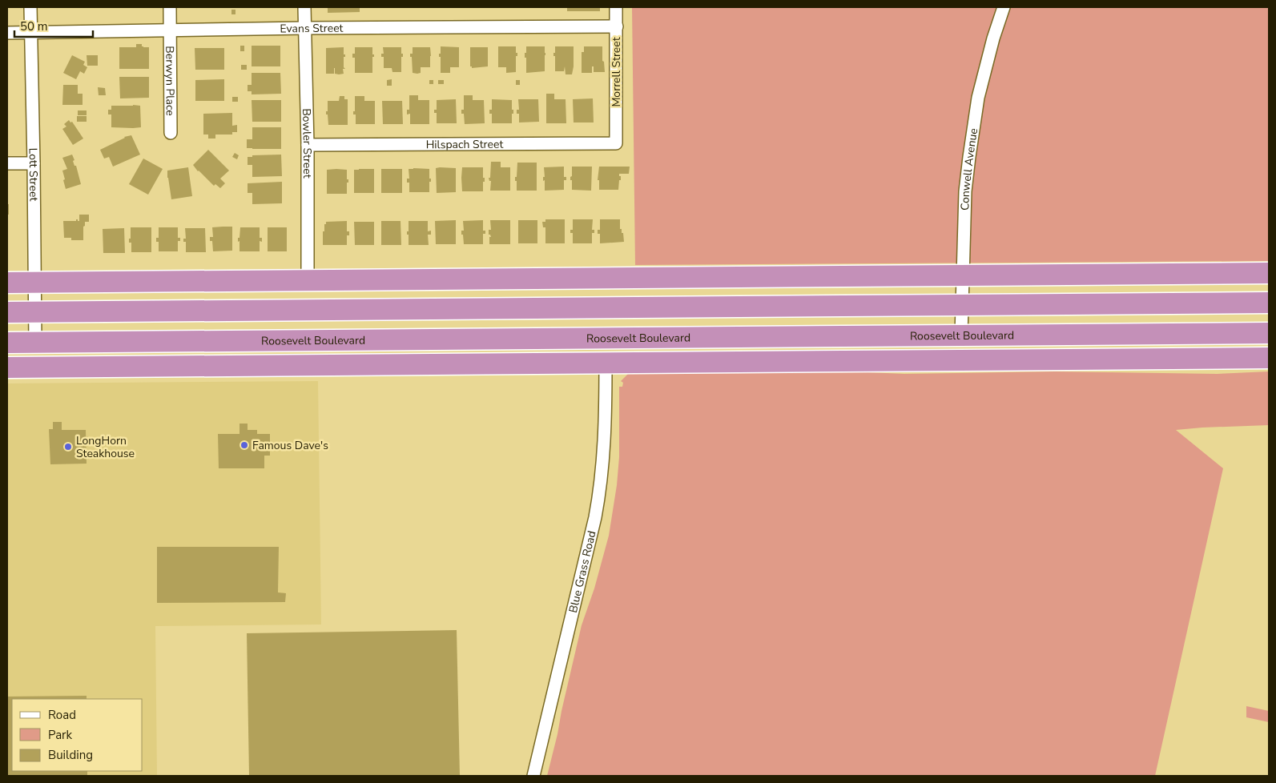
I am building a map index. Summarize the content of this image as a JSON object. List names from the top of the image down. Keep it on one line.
{"streets":{"highway":["Roosevelt Boulevard"],"street":["Evans Street","Morrell Street","Berwyn Place","Bowler Street","Hilspach Street","Conwell Avenue","Lott Street","Blue Grass Road"]},"crossings":[["Evans Street","Morrell Street"],["Evans Street","Berwyn Place"],["Evans Street","Bowler Street"],["Evans Street","Lott Street"],["Morrell Street","Hilspach Street"],["Bowler Street","Hilspach Street"],["Conwell Avenue","Roosevelt Boulevard"],["Lott Street","Roosevelt Boulevard"]],"places":["Famous Dave's","LongHorn Steakhouse"],"legend":["Road","Park","Building"],"scale_bar":"50 m"}
